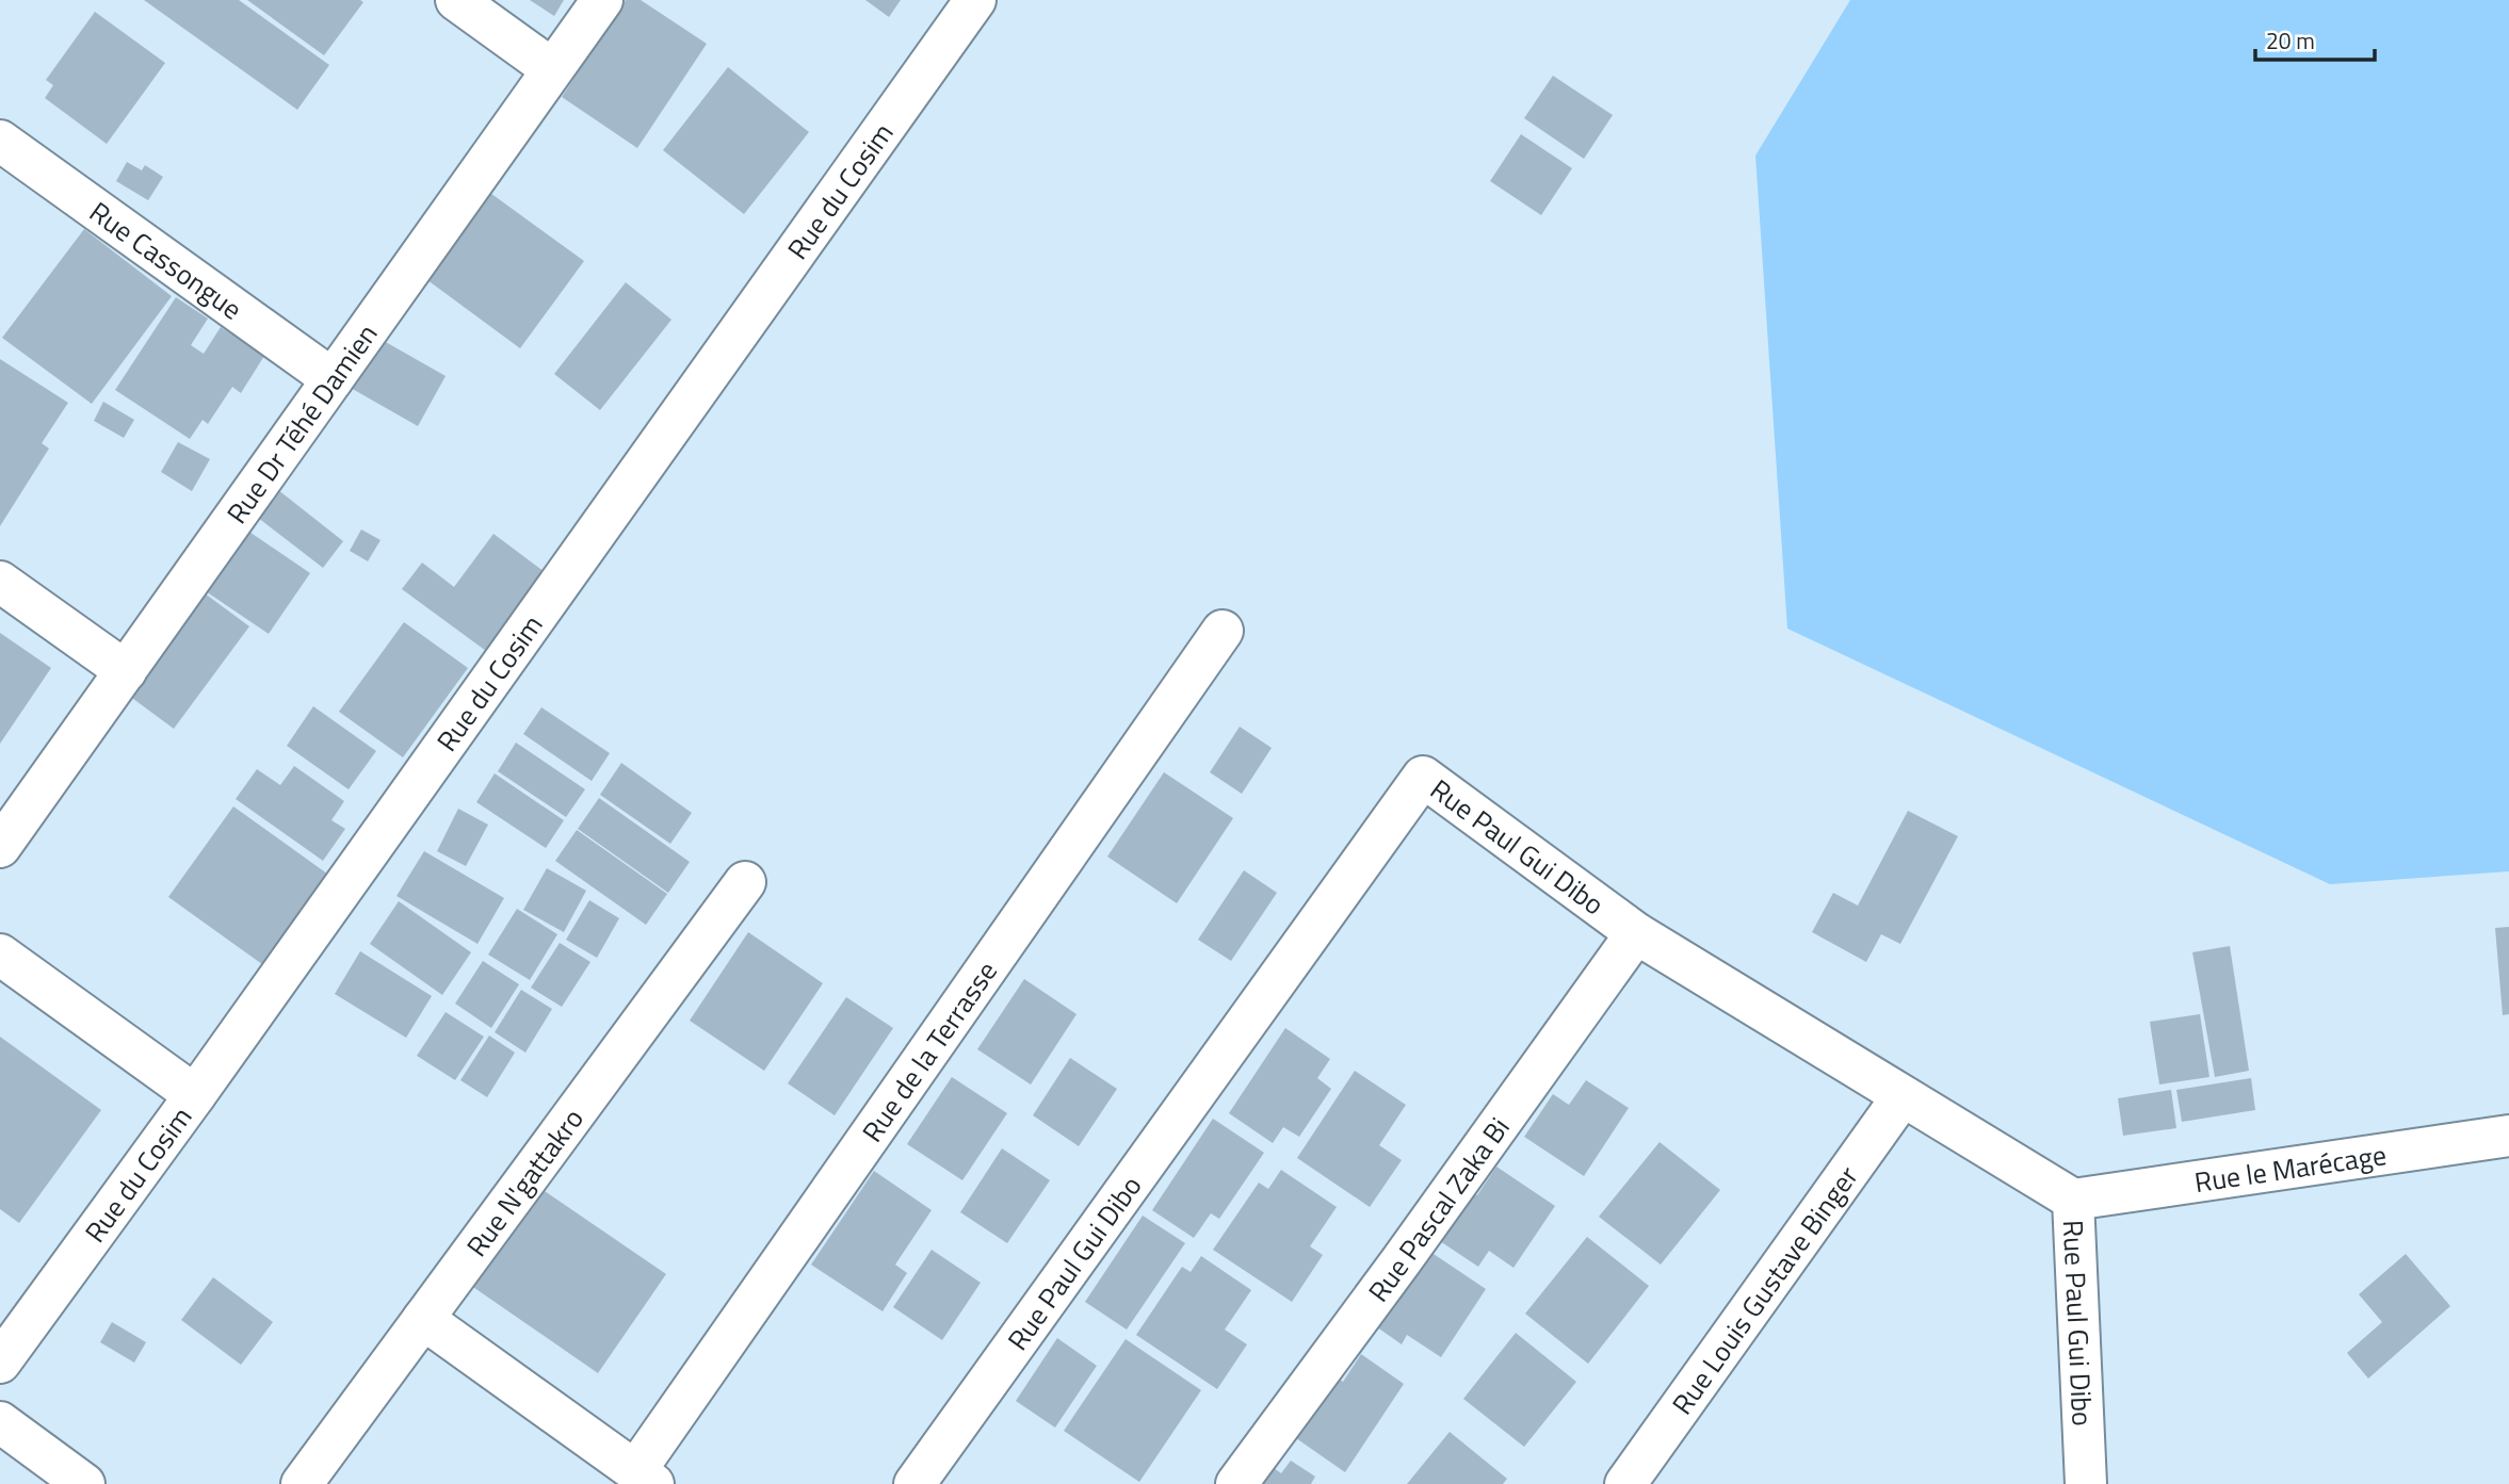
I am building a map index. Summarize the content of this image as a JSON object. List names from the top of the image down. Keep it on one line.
{"streets":{"street":["Rue du Cosim","Rue Cassongue","Rue Dr Téhé Damien","Rue Paul Gui Dibo","Rue de la Terrasse","Rue le Marécage","Rue N'gattakro","Rue Pascal Zaka Bi","Rue Louis Gustave Binger"]},"crossings":[["Rue Cassongue","Rue Dr Téhé Damien"],["Rue Paul Gui Dibo","Rue le Marécage"],["Rue Paul Gui Dibo","Rue Pascal Zaka Bi"],["Rue Paul Gui Dibo","Rue Louis Gustave Binger"]],"scale_bar":"20 m"}
